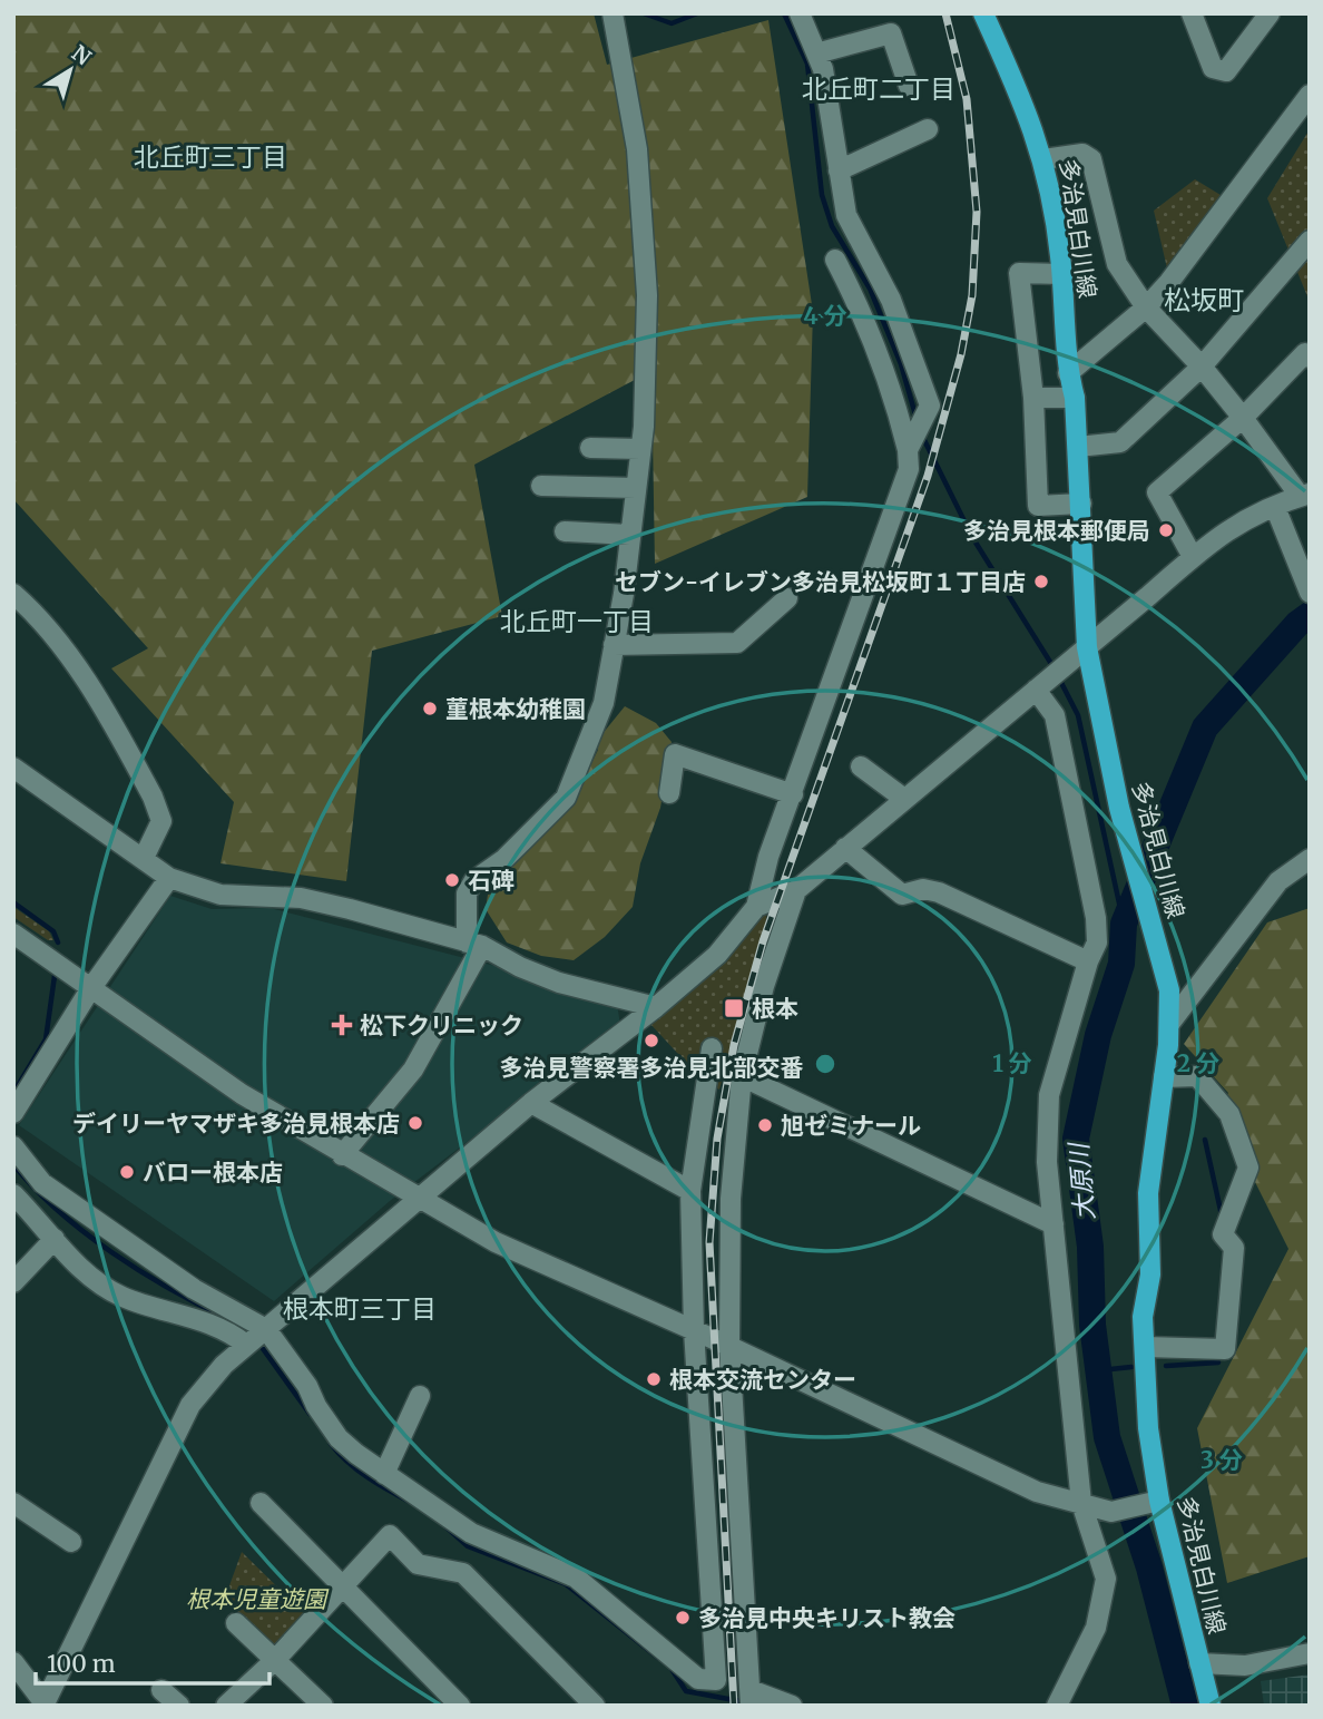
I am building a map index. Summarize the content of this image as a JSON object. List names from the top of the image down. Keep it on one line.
{"streets":{"main road":["多治見白川線"]},"districts":["北丘町二丁目","北丘町三丁目","松坂町","北丘町一丁目","根本町三丁目"],"water":["大原川"],"parks":["根本児童遊園"],"places":{"other":["多治見根本郵便局","セブン-イレブン多治見松坂町１丁目店","菫根本幼稚園","石碑","多治見警察署多治見北部交番","デイリーヤマザキ多治見根本店","旭ゼミナール","バロー根本店","根本交流センター","多治見中央キリスト教会"],"transit":["根本"],"health":["松下クリニック"]},"scale_bar":"100 m","north":"top right","rings":["4 分","1 分","2 分","3 分"]}
